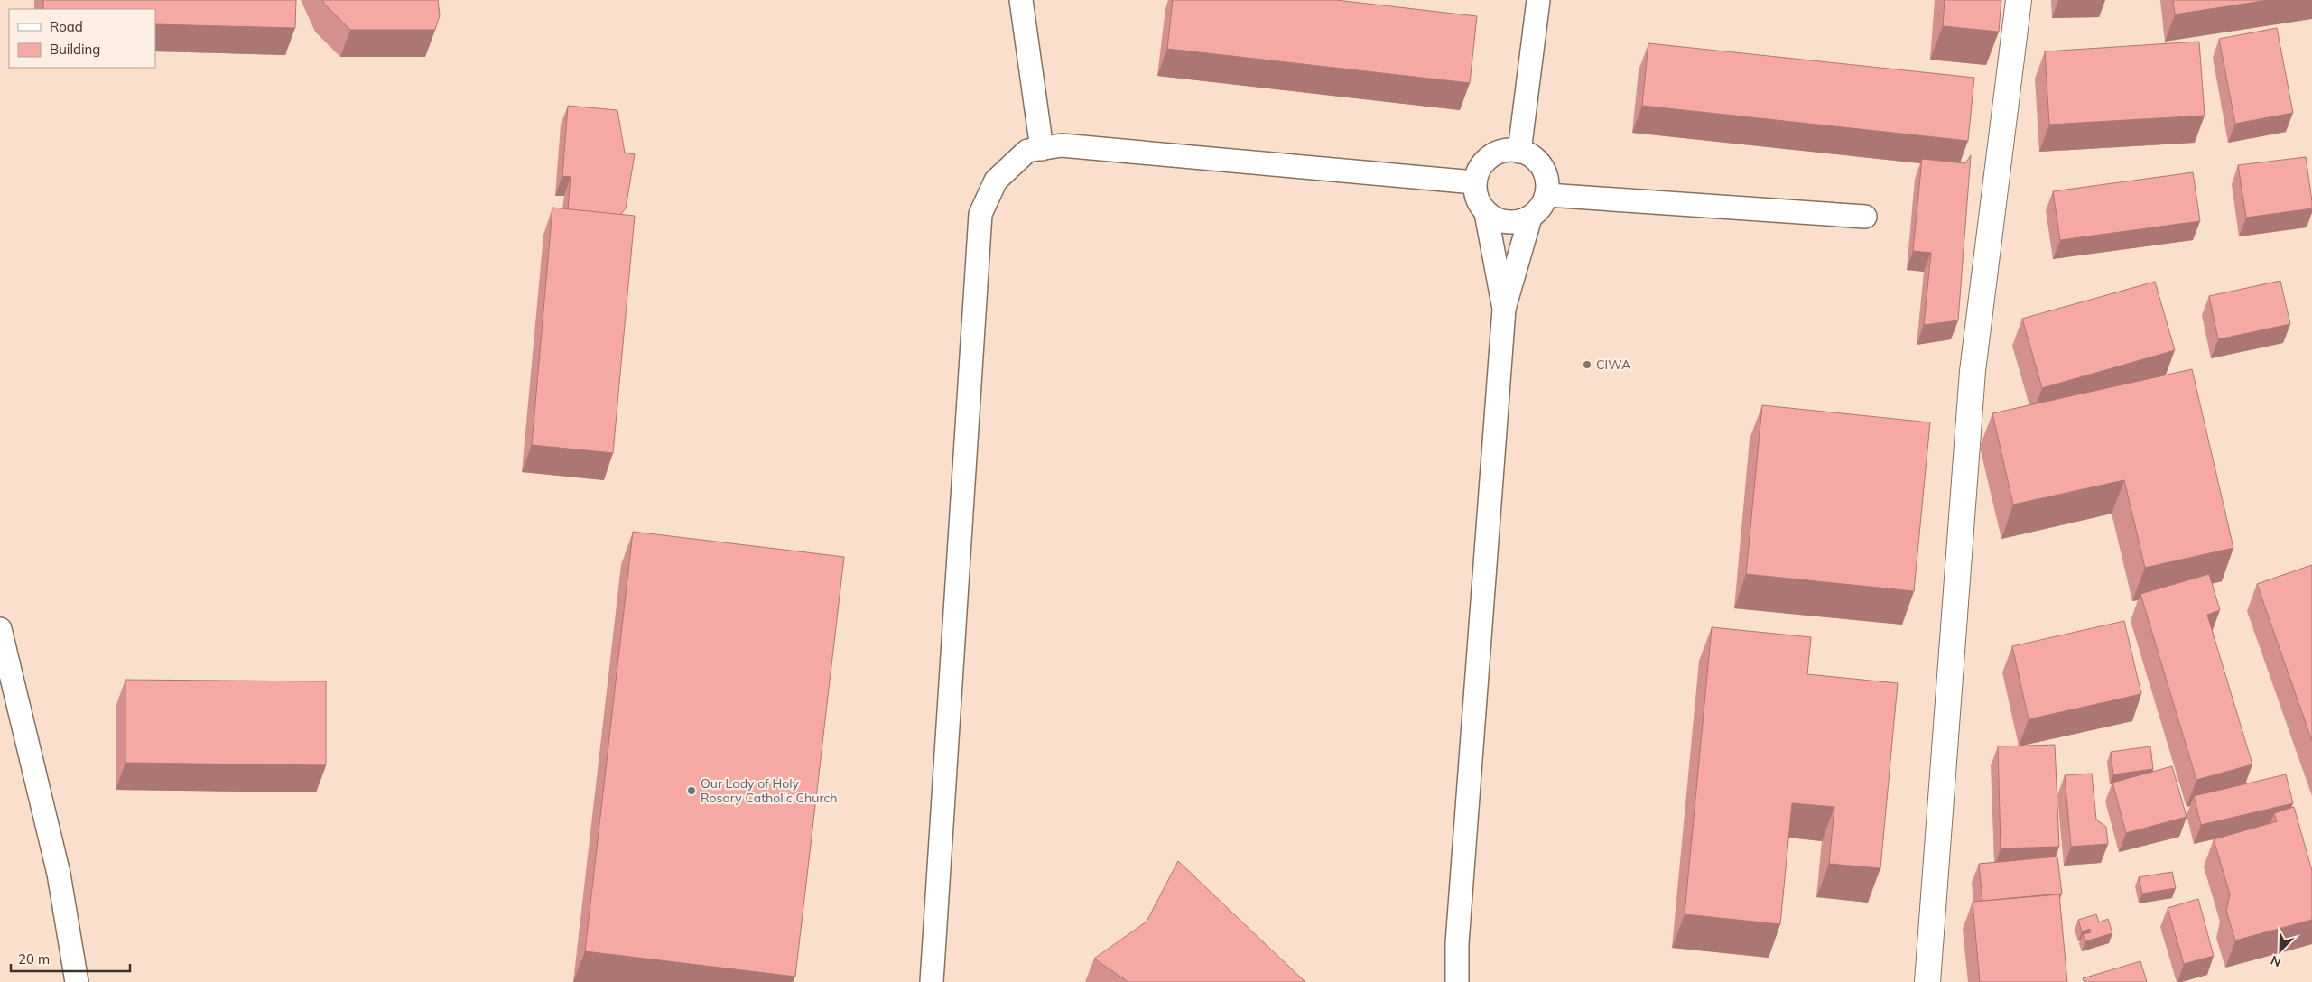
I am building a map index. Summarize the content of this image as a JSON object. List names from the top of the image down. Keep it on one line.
{"places":["CIWA","Our Lady of Holy Rosary Catholic Church"],"legend":["Road","Building"],"scale_bar":"20 m","north":"bottom left"}
